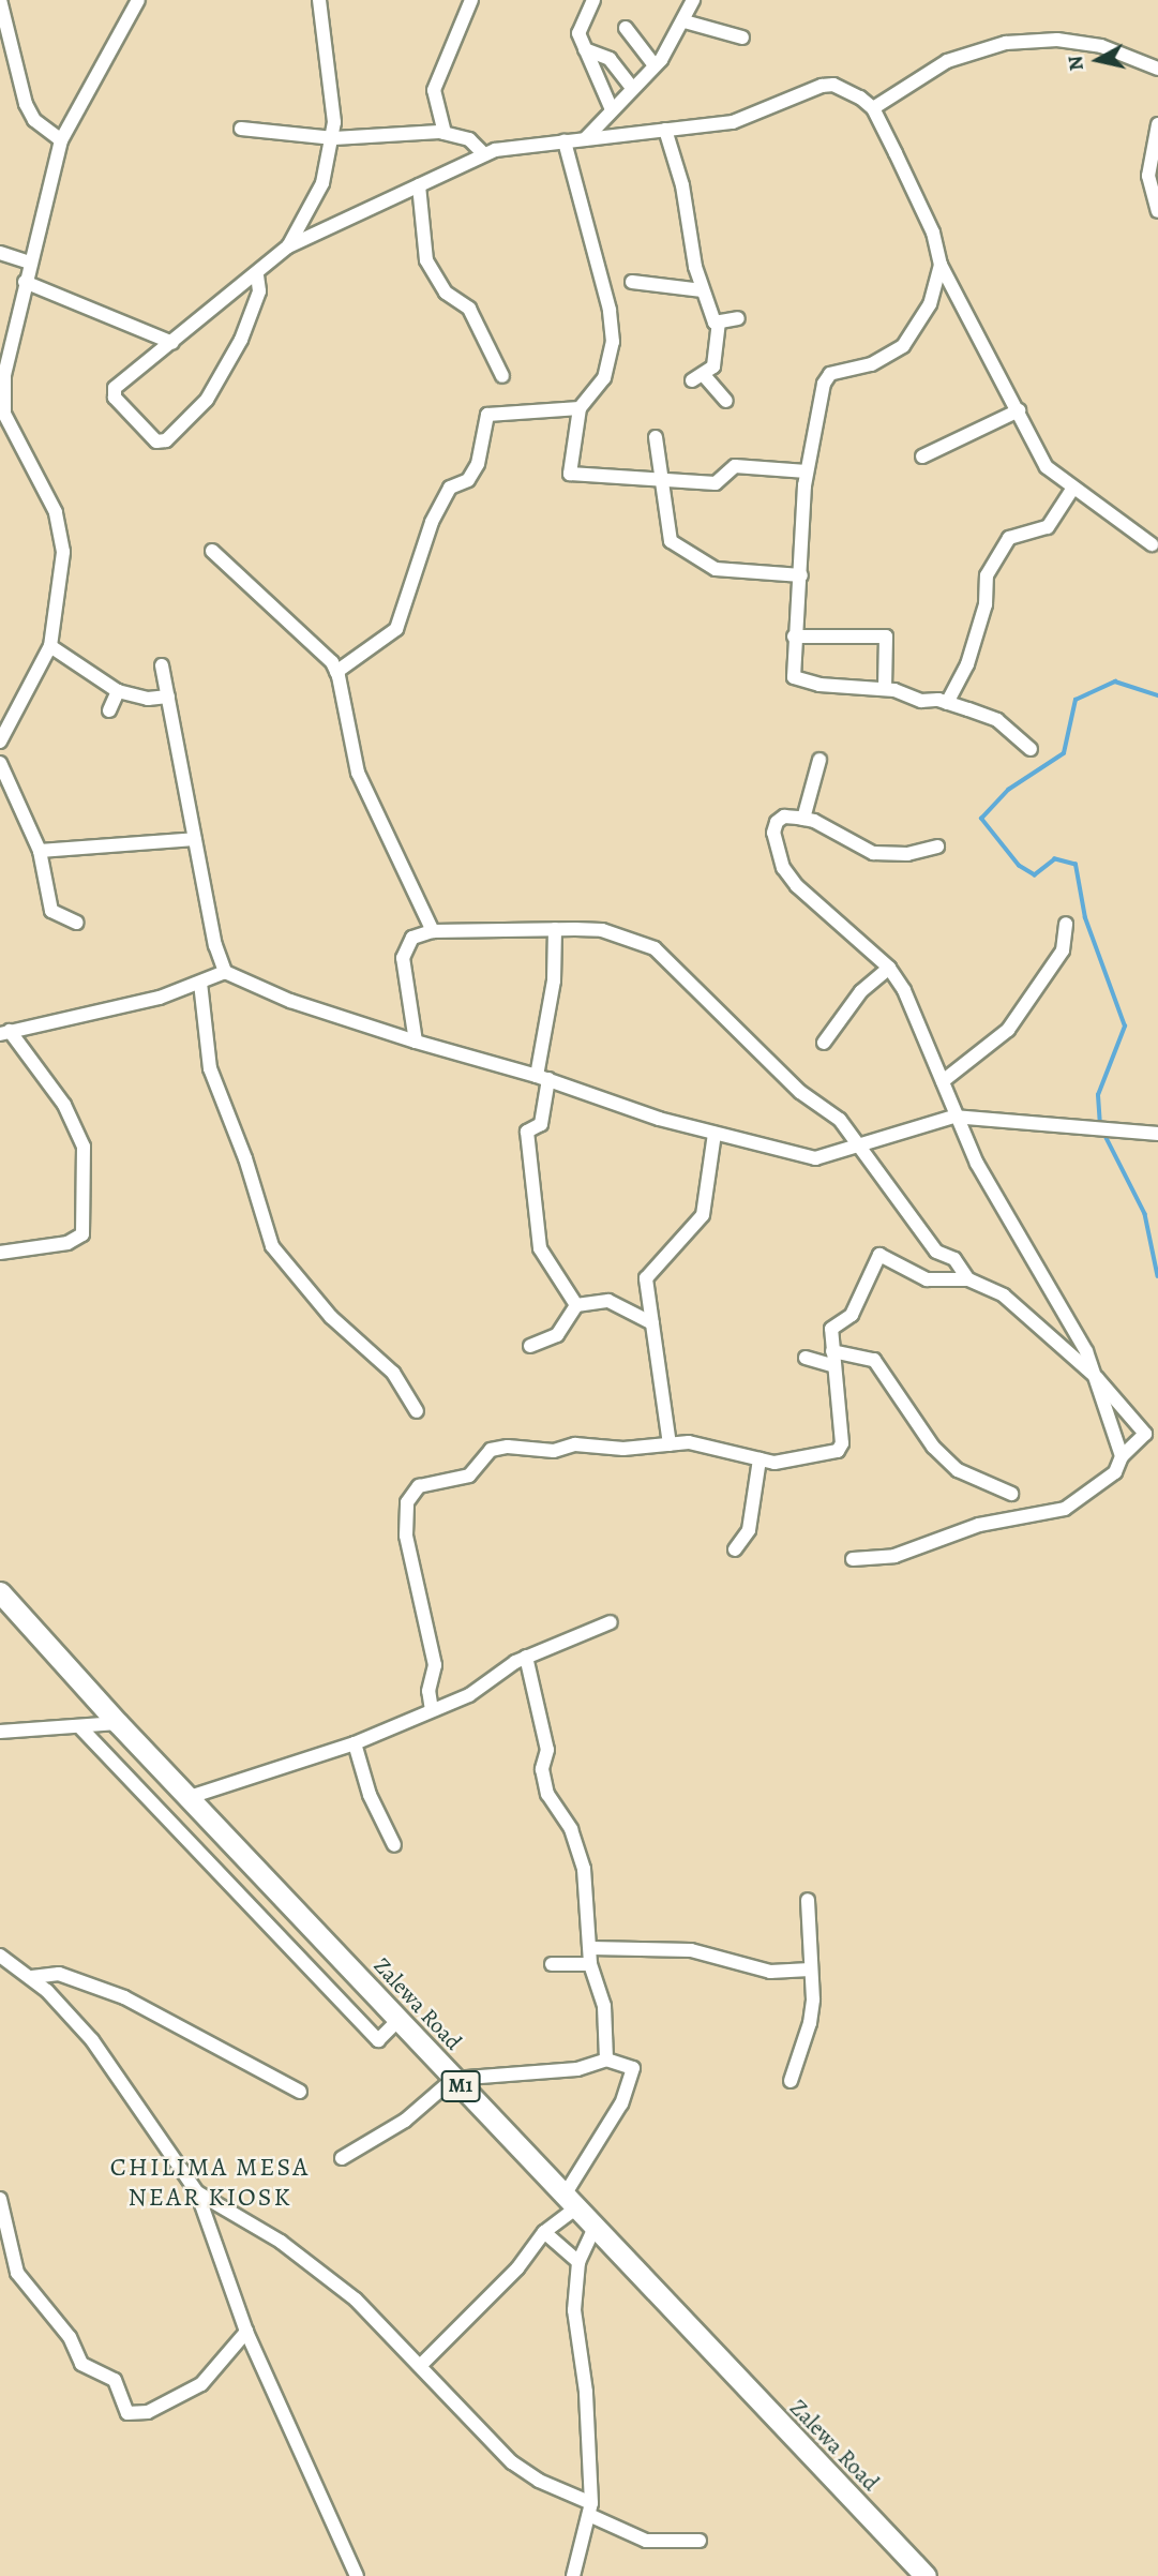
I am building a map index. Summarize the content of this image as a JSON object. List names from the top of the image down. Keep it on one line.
{"streets":{"highway":["Zalewa Road","M1"]},"districts":["CHILIMA MESA NEAR KIOSK"],"north":"left"}
